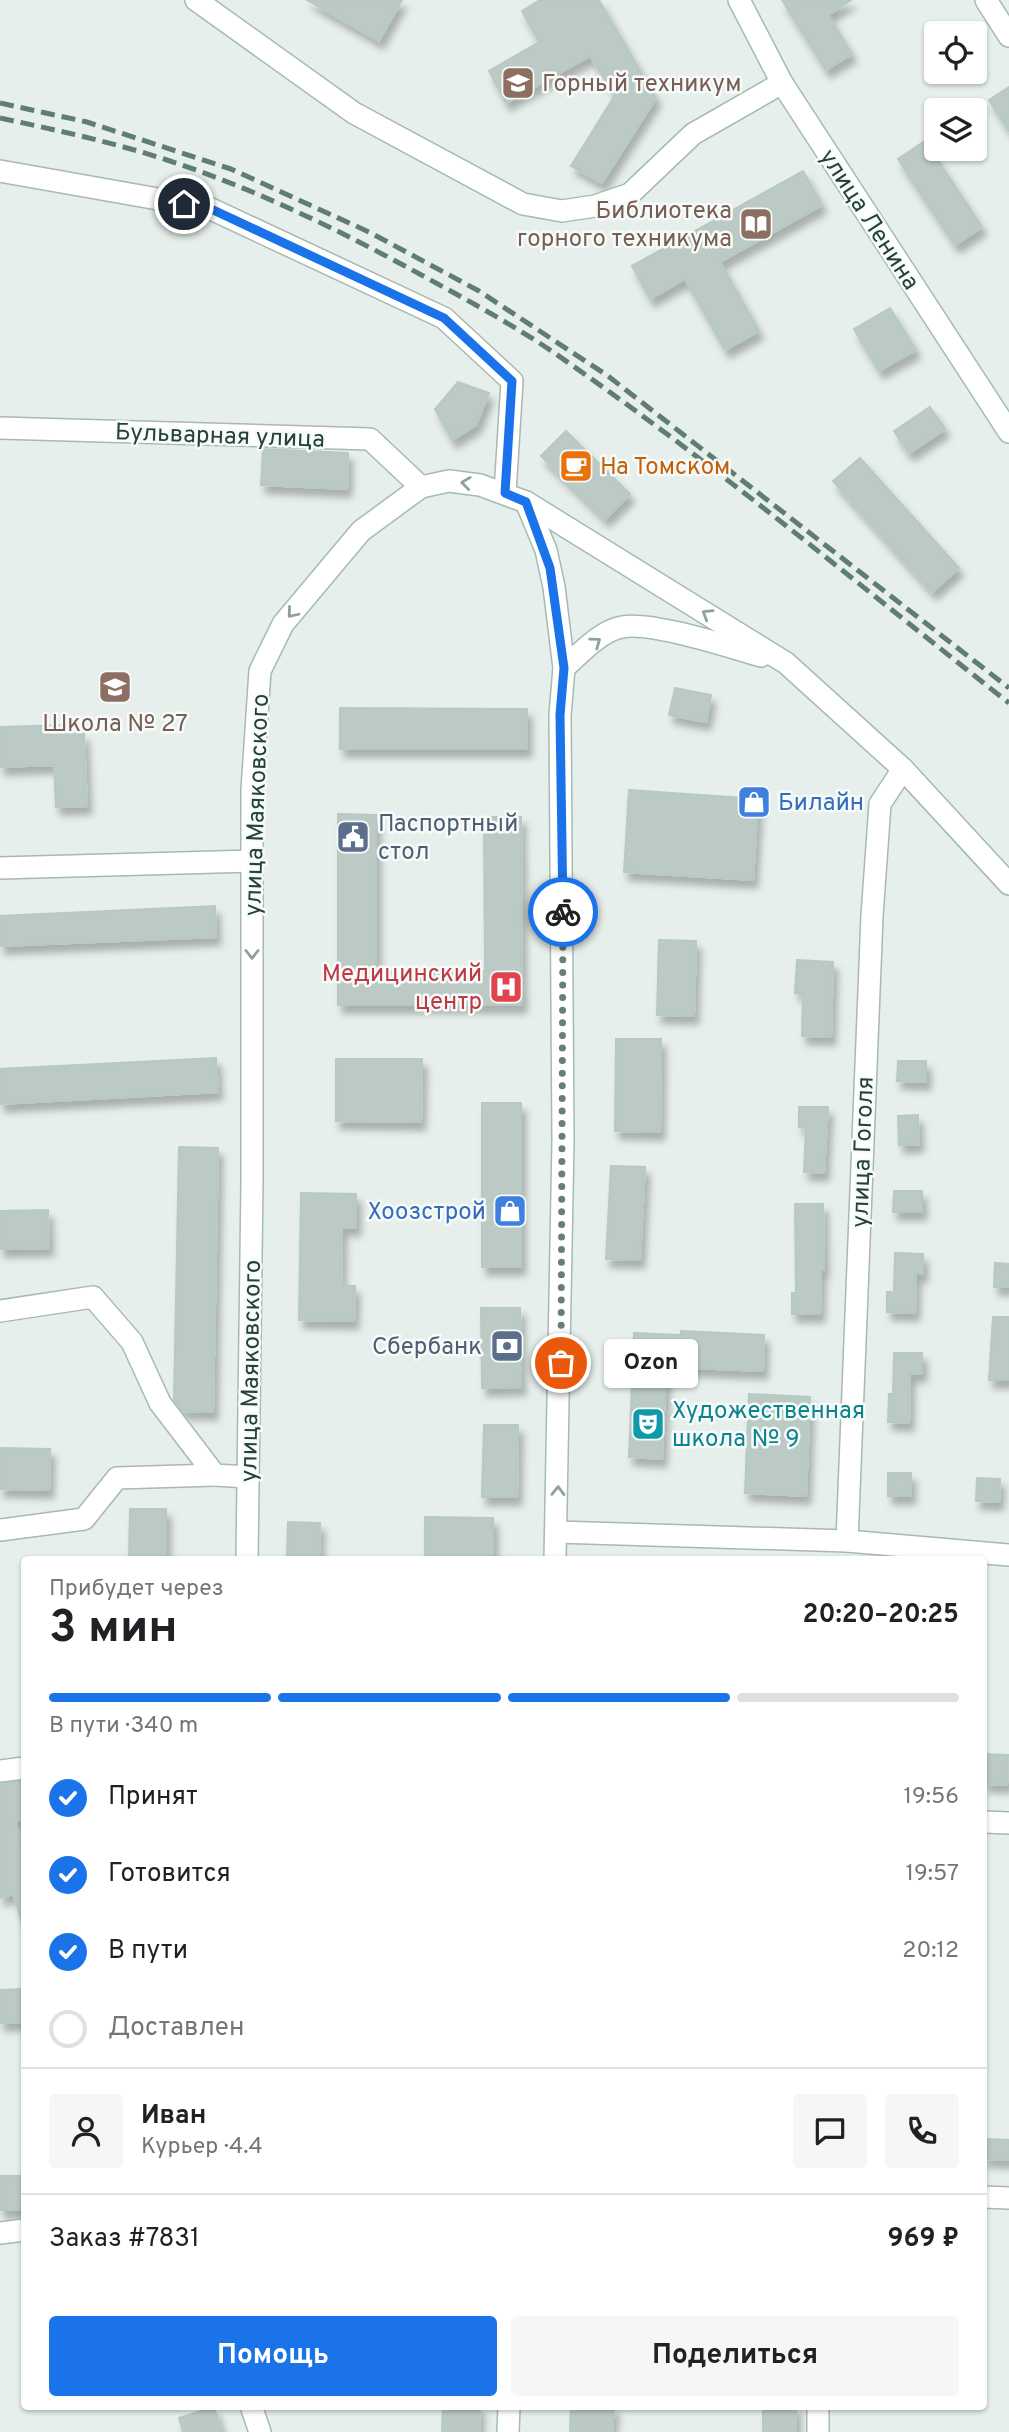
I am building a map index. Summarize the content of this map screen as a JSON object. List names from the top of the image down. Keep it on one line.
{"streets":{"main road":["улица Ленина","Бульварная улица","улица Маяковского","улица Гоголя"]},"crossings":[["Бульварная улица","улица Маяковского"],["улица Маяковского","улица Гоголя"]],"places":{"school or university":["Горный техникум","Школа № 27"],"library":["Библиотека горного техникума"],"cafe":["На Томском"],"shop":["Билайн","Хоозстрой"],"public building":["Паспортный стол"],"hospital":["Медицинский центр"],"bank":["Сбербанк"],"other":["Ozon"],"theatre":["Художественная школа № 9"]},"page":{"bubble":"Ozon","heading":["3 мин","Прибудет через","20:20–20:25"],"panel":["Иван","Курьер · 4.4","Заказ #7831","969 ₽"],"bar":"В пути · 340 m","list":[["Принят","19:56"],["Готовится","19:57"],["В пути","20:12"],"Доставлен"],"buttons":["Помощь","Поделиться"]}}
